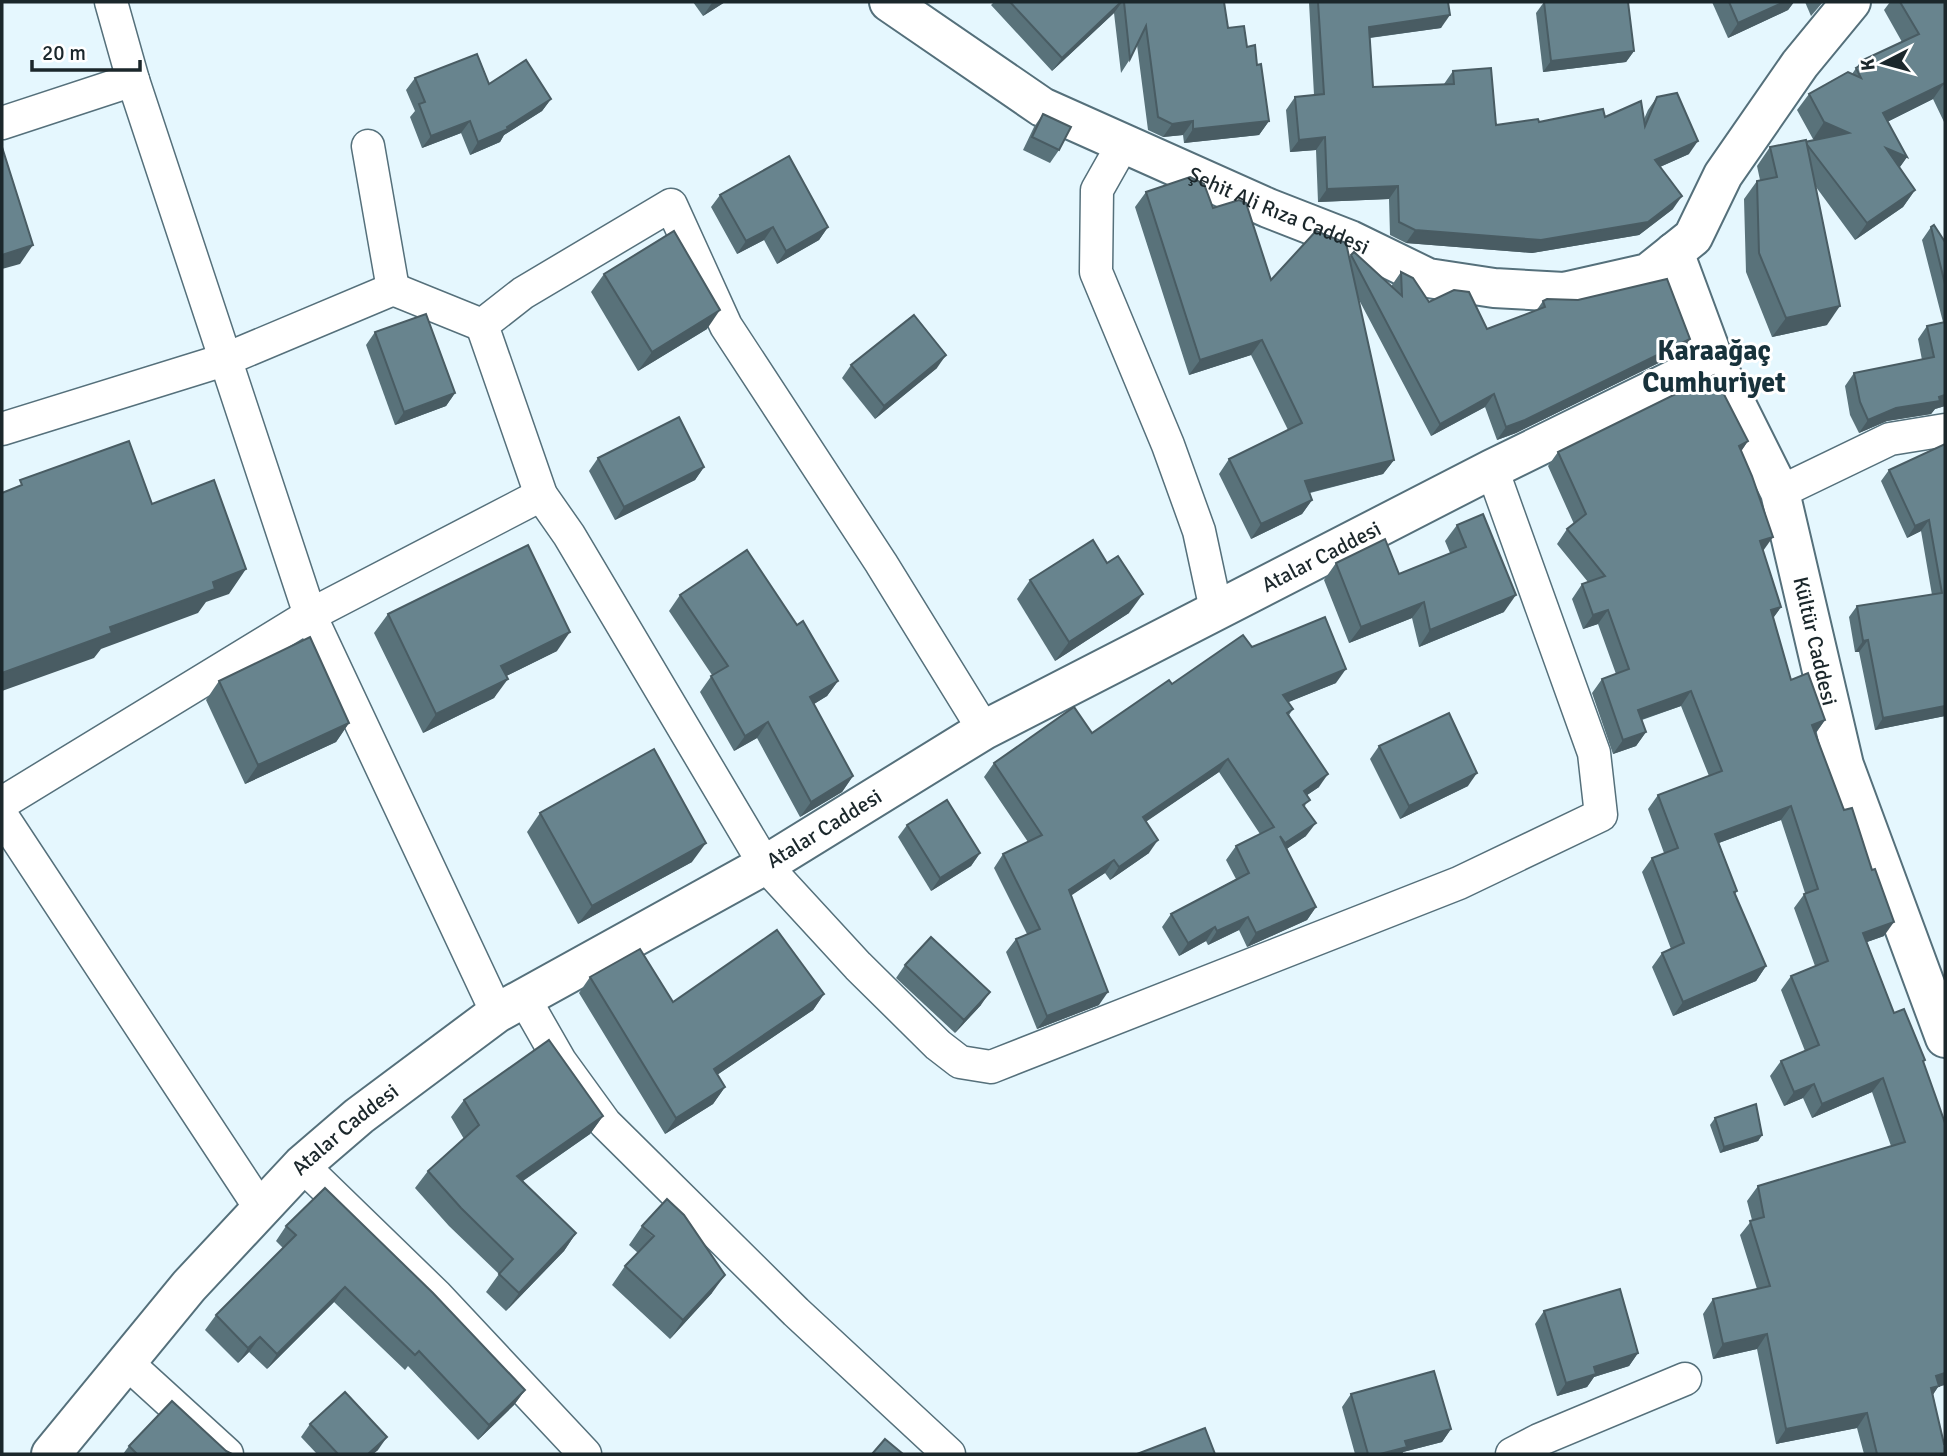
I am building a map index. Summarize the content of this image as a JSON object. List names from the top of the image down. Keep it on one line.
{"streets":{"street":["Şehit Ali Rıza Caddesi","Atalar Caddesi","Kültür Caddesi"]},"crossings":[["Şehit Ali Rıza Caddesi","Kültür Caddesi"],["Atalar Caddesi","Kültür Caddesi"]],"districts":["Karaağaç Cumhuriyet"],"scale_bar":"20 m","north":"left"}
